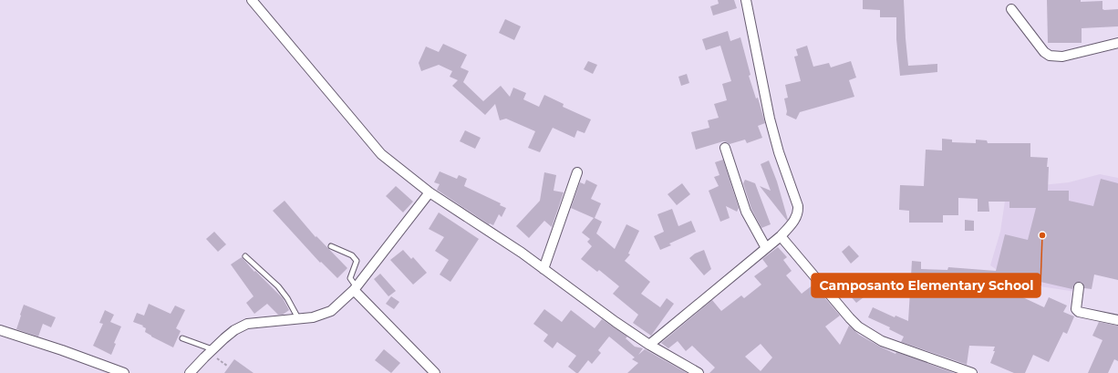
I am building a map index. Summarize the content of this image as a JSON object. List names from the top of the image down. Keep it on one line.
{"places":["Camposanto Elementary School"]}
